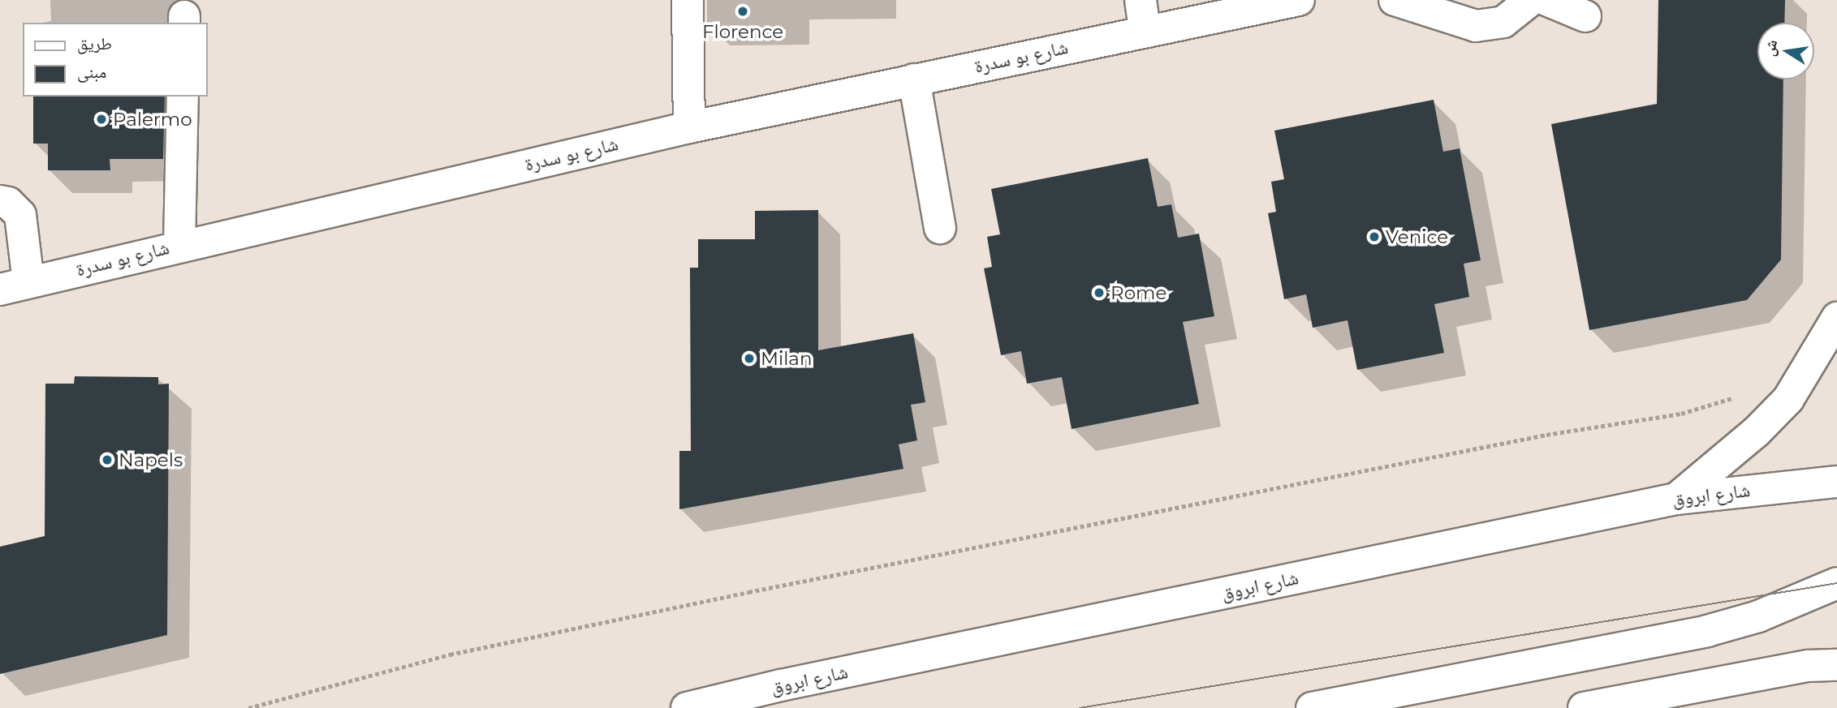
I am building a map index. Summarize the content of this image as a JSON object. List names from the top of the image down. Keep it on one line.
{"streets":{"street":["شارع بو سدرة","شارع ابروق"]},"places":["Florence","Palermo","Venice","Rome","Milan","Napels"],"legend":["طريق","مبنى"],"north":"left"}
